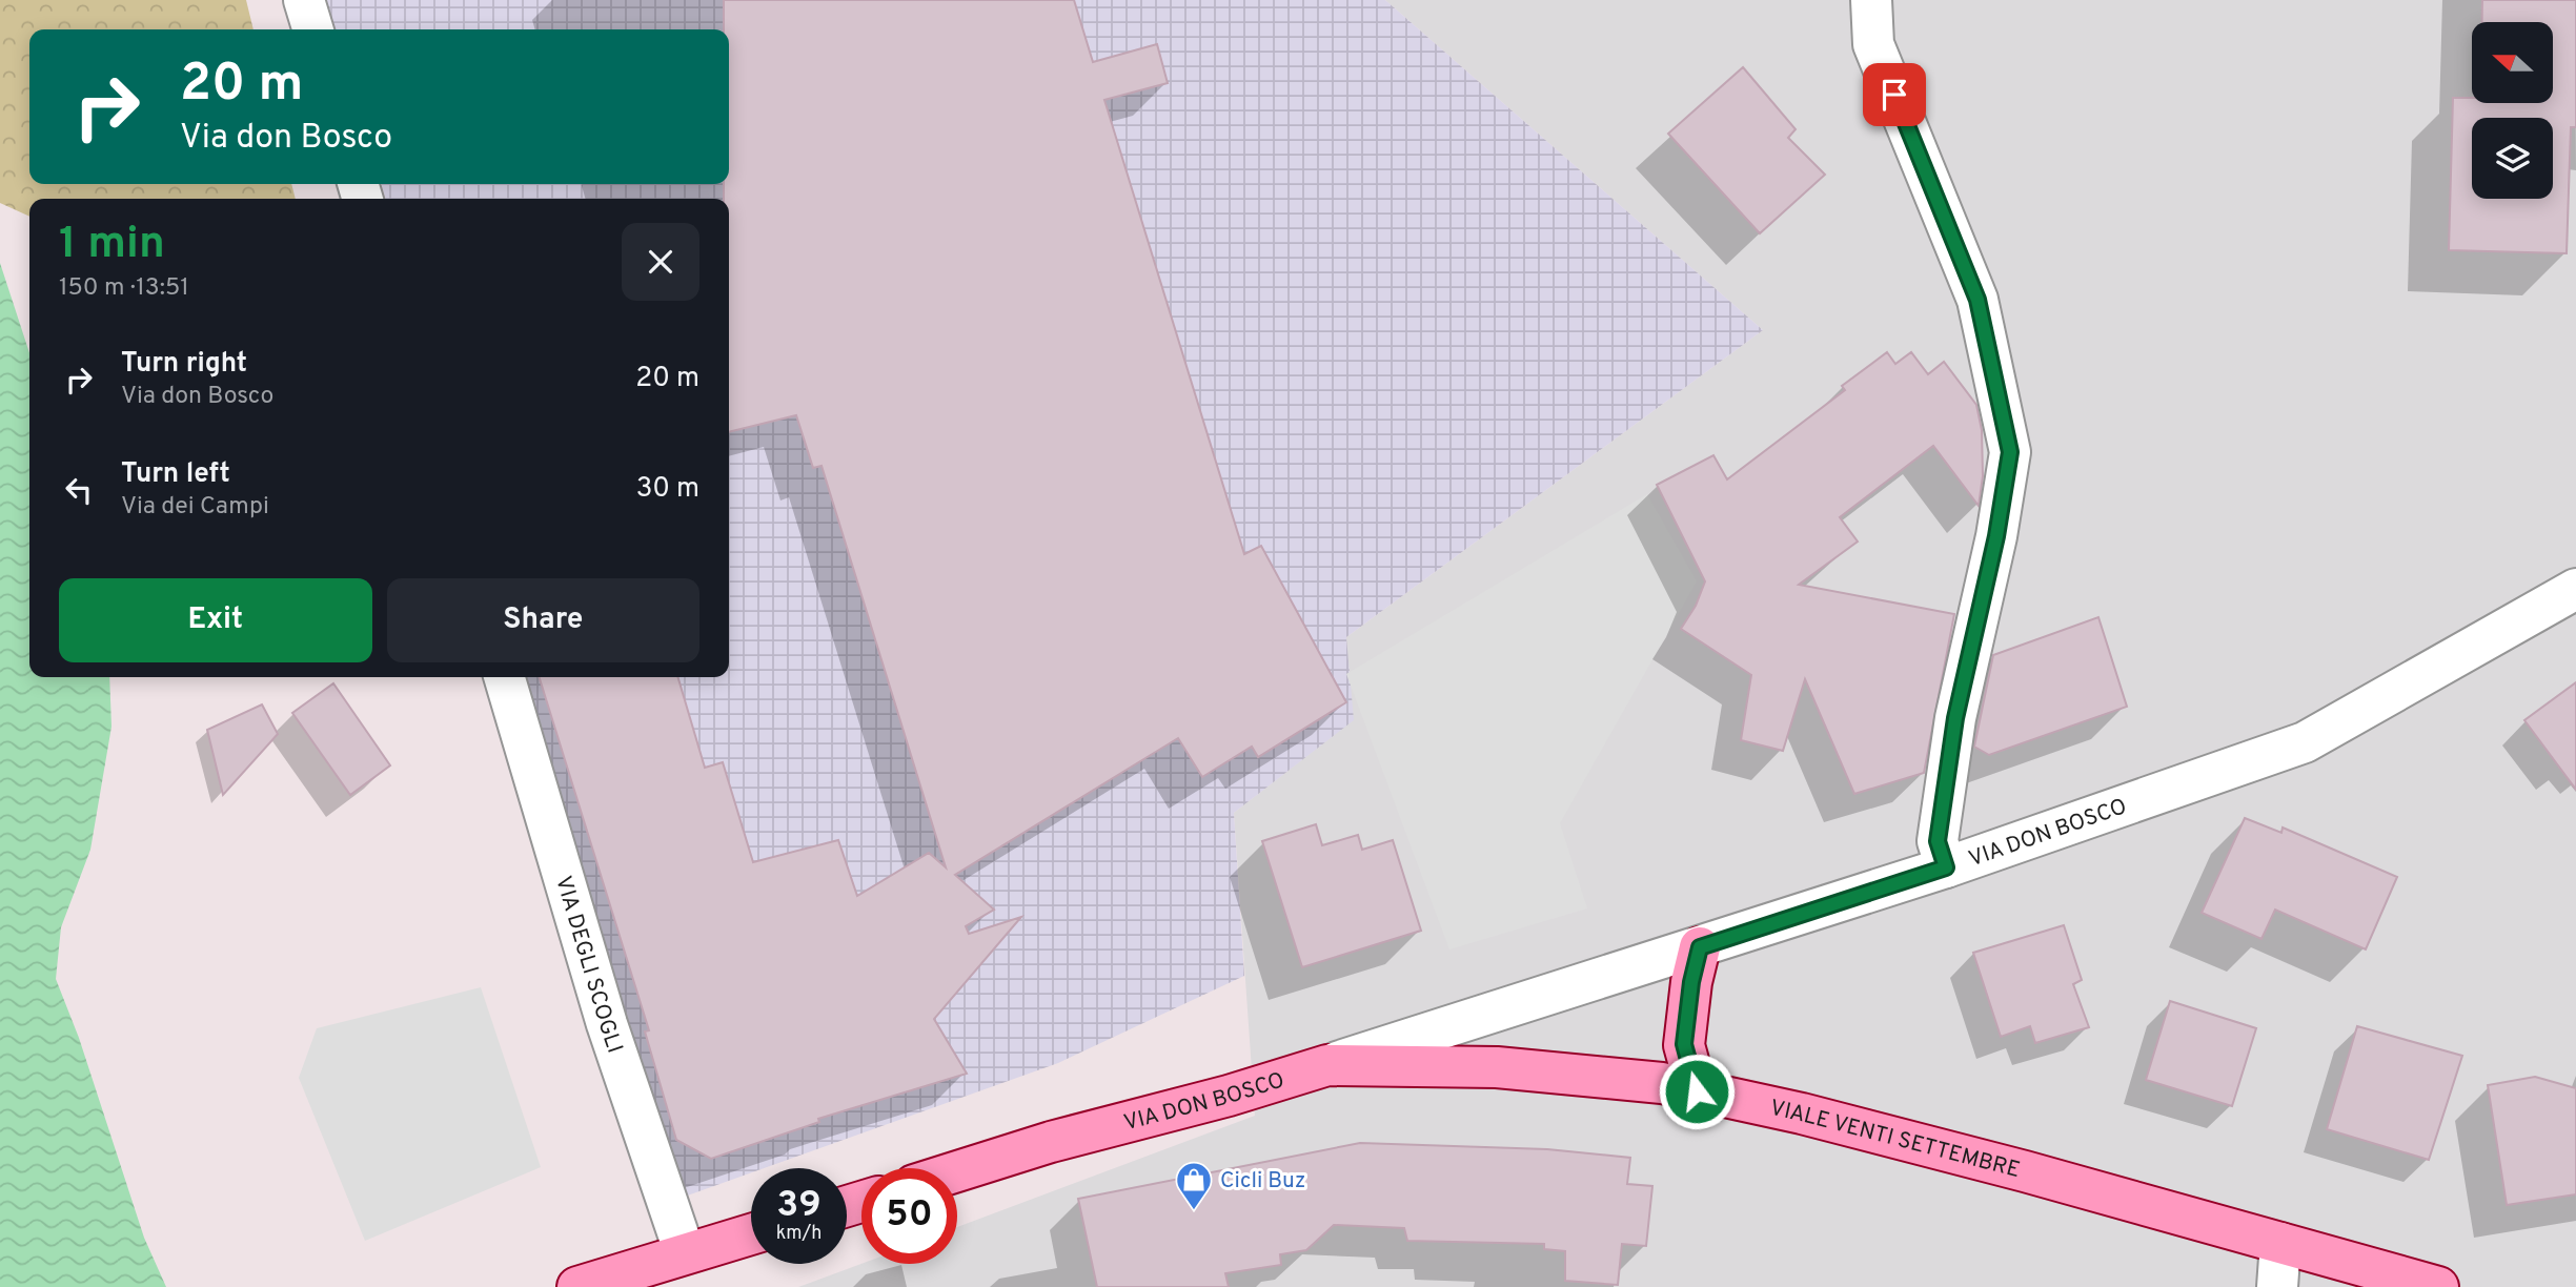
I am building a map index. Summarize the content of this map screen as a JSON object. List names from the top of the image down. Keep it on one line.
{"streets":{"main road":["VIA DON BOSCO","VIALE VENTI SETTEMBRE"],"street":["VIA DEGLI SCOGLI"]},"crossings":[["VIA DON BOSCO","VIALE VENTI SETTEMBRE"]],"places":{"shop":["Cicli Buz"]},"north":"left","page":{"turn":["20 m","Via don Bosco"],"heading":["1 min","150 m · 13:51"],"list":[{"name":"Turn right","note":"Via don Bosco","value":"20 m"},{"name":"Turn left","note":"Via dei Campi","value":"30 m"}],"buttons":["Exit","Share"],"speed":"39 km/h","limit":"50"}}
